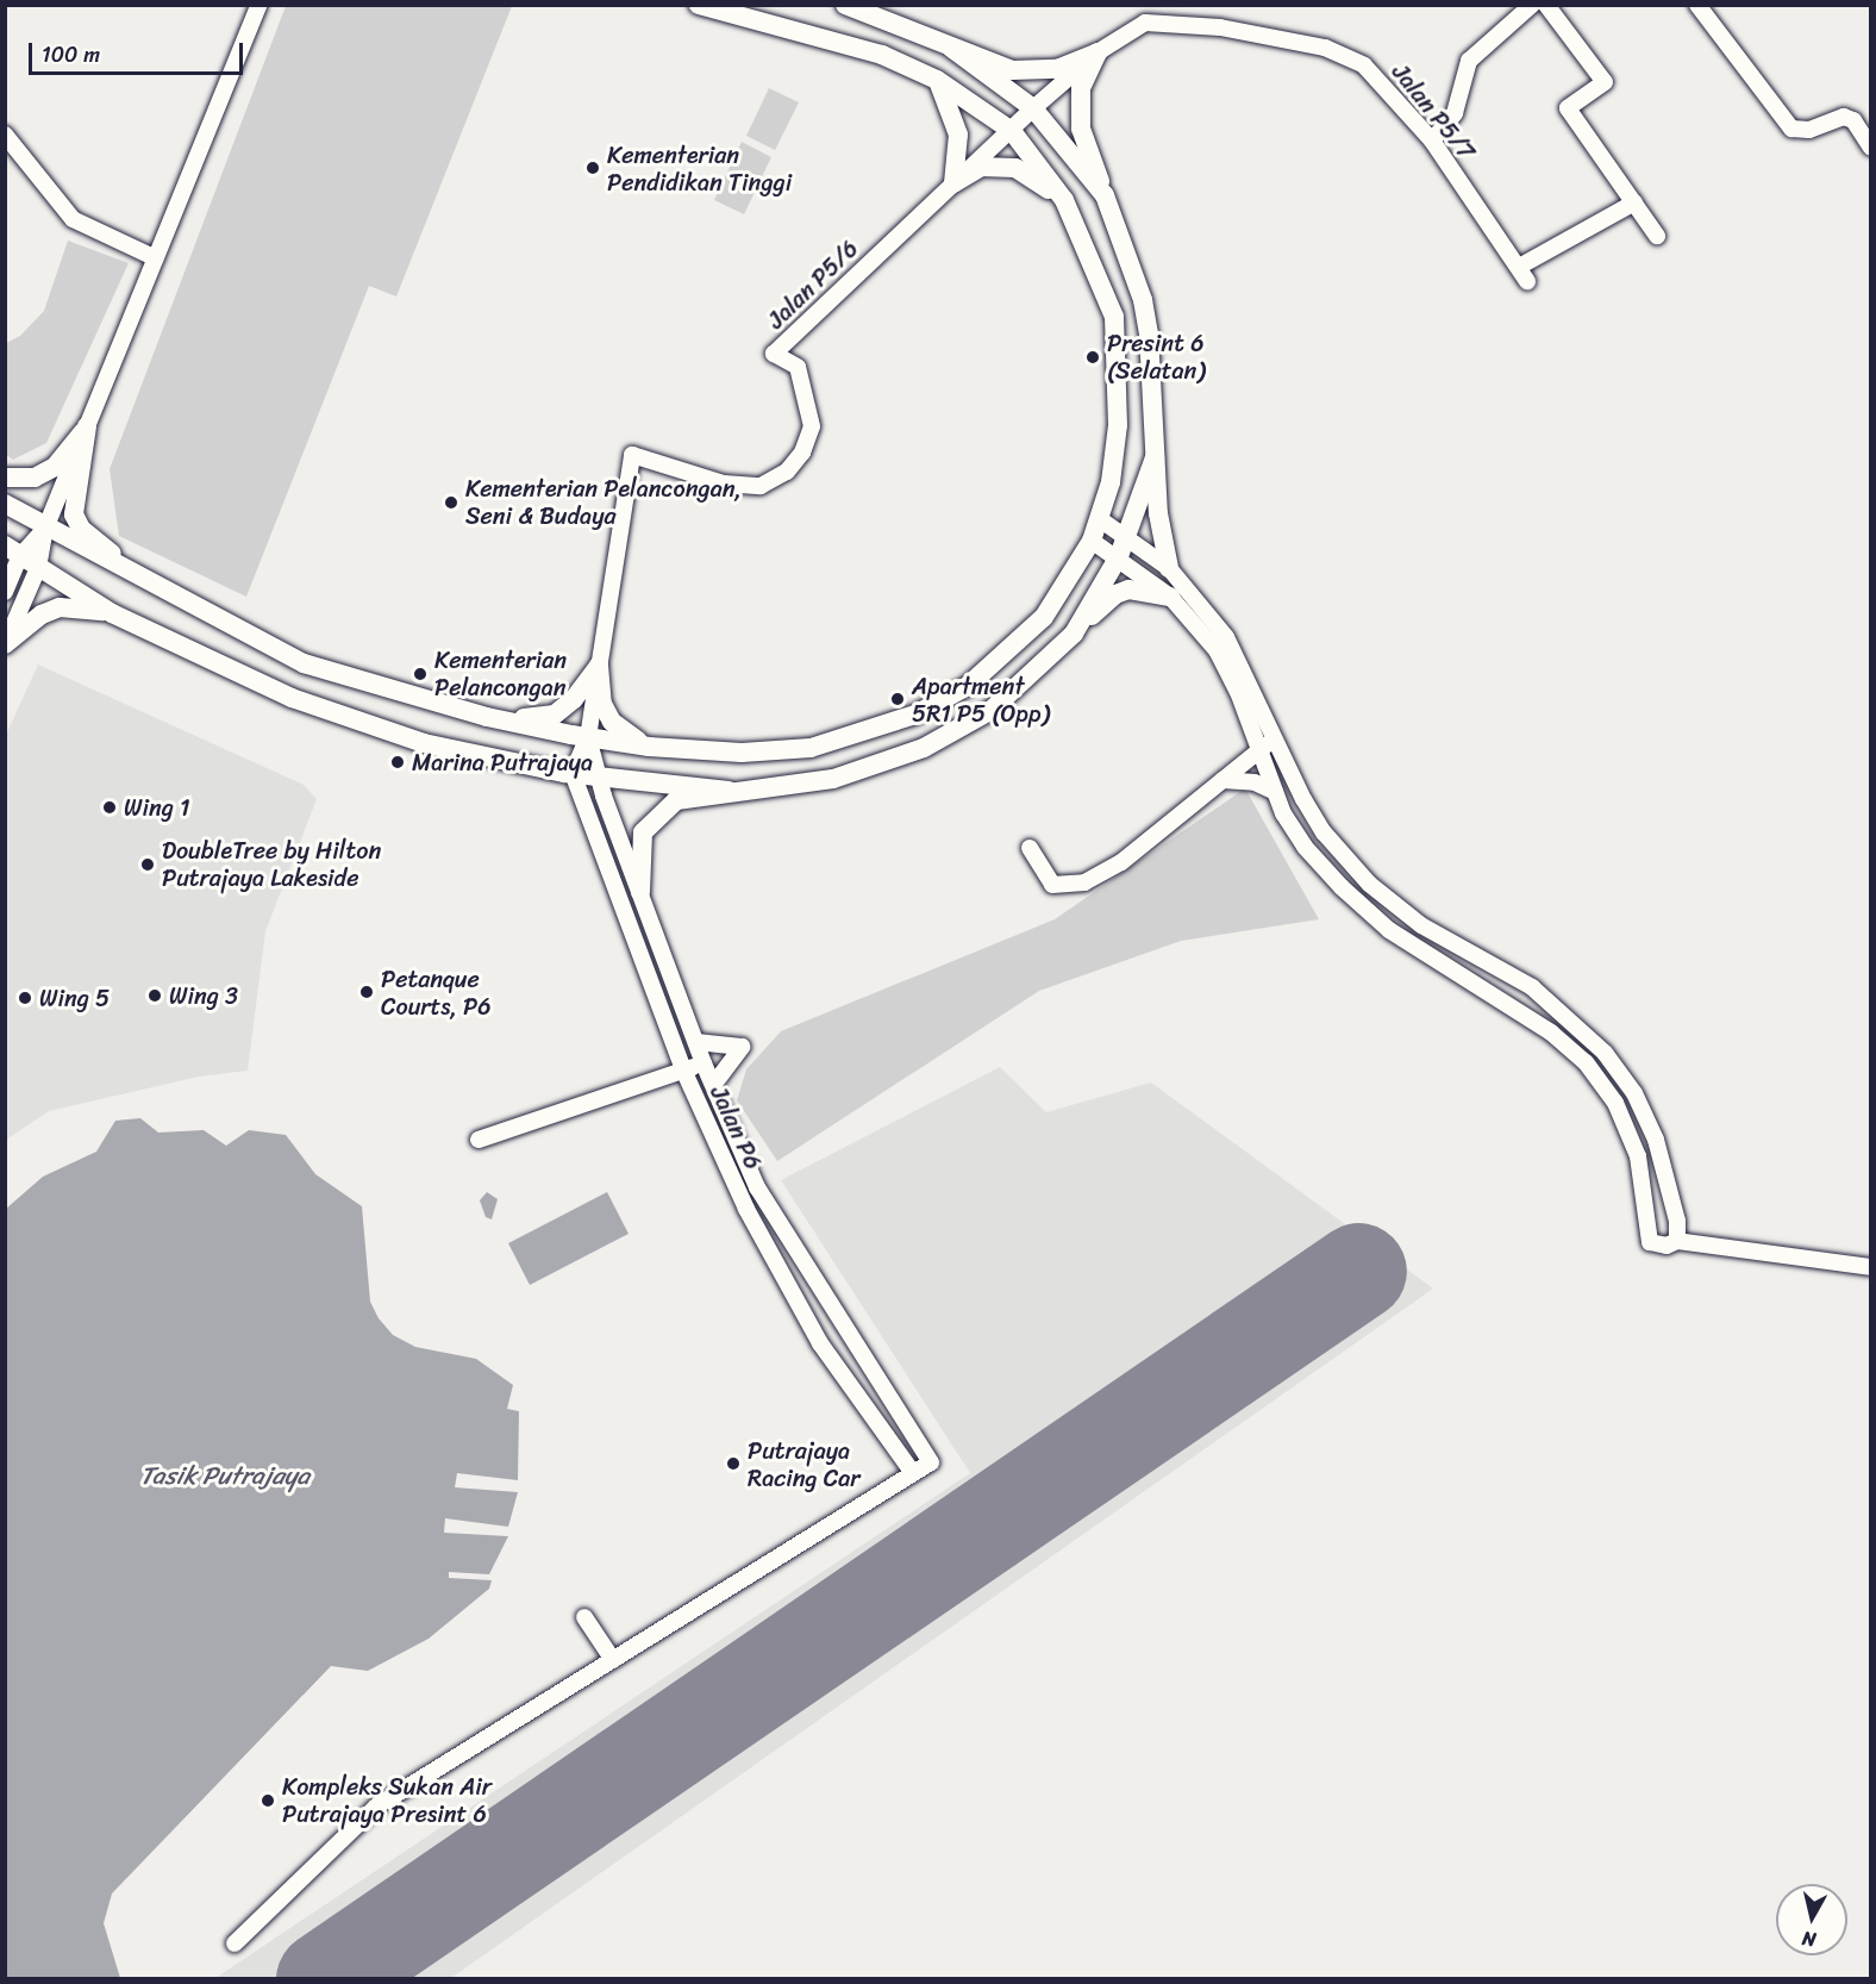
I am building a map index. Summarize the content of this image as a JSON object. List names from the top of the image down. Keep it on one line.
{"streets":{"street":["Jalan P5/7","Jalan P5/6","Jalan P6"]},"crossings":[["Jalan P5/7","Jalan P5/6"],["Jalan P5/6","Jalan P6"]],"water":["Tasik Putrajaya"],"places":["Kementerian Pendidikan Tinggi","Presint 6 (Selatan)","Kementerian Pelancongan, Seni & Budaya","Kementerian Pelancongan","Apartment 5R1 P5 (Opp)","Marina Putrajaya","Wing 1","DoubleTree by Hilton Putrajaya Lakeside","Petanque Courts, P6","Wing 3","Wing 5","Putrajaya Racing Car","Kompleks Sukan Air Putrajaya Presint 6"],"scale_bar":"100 m","north":"bottom"}
